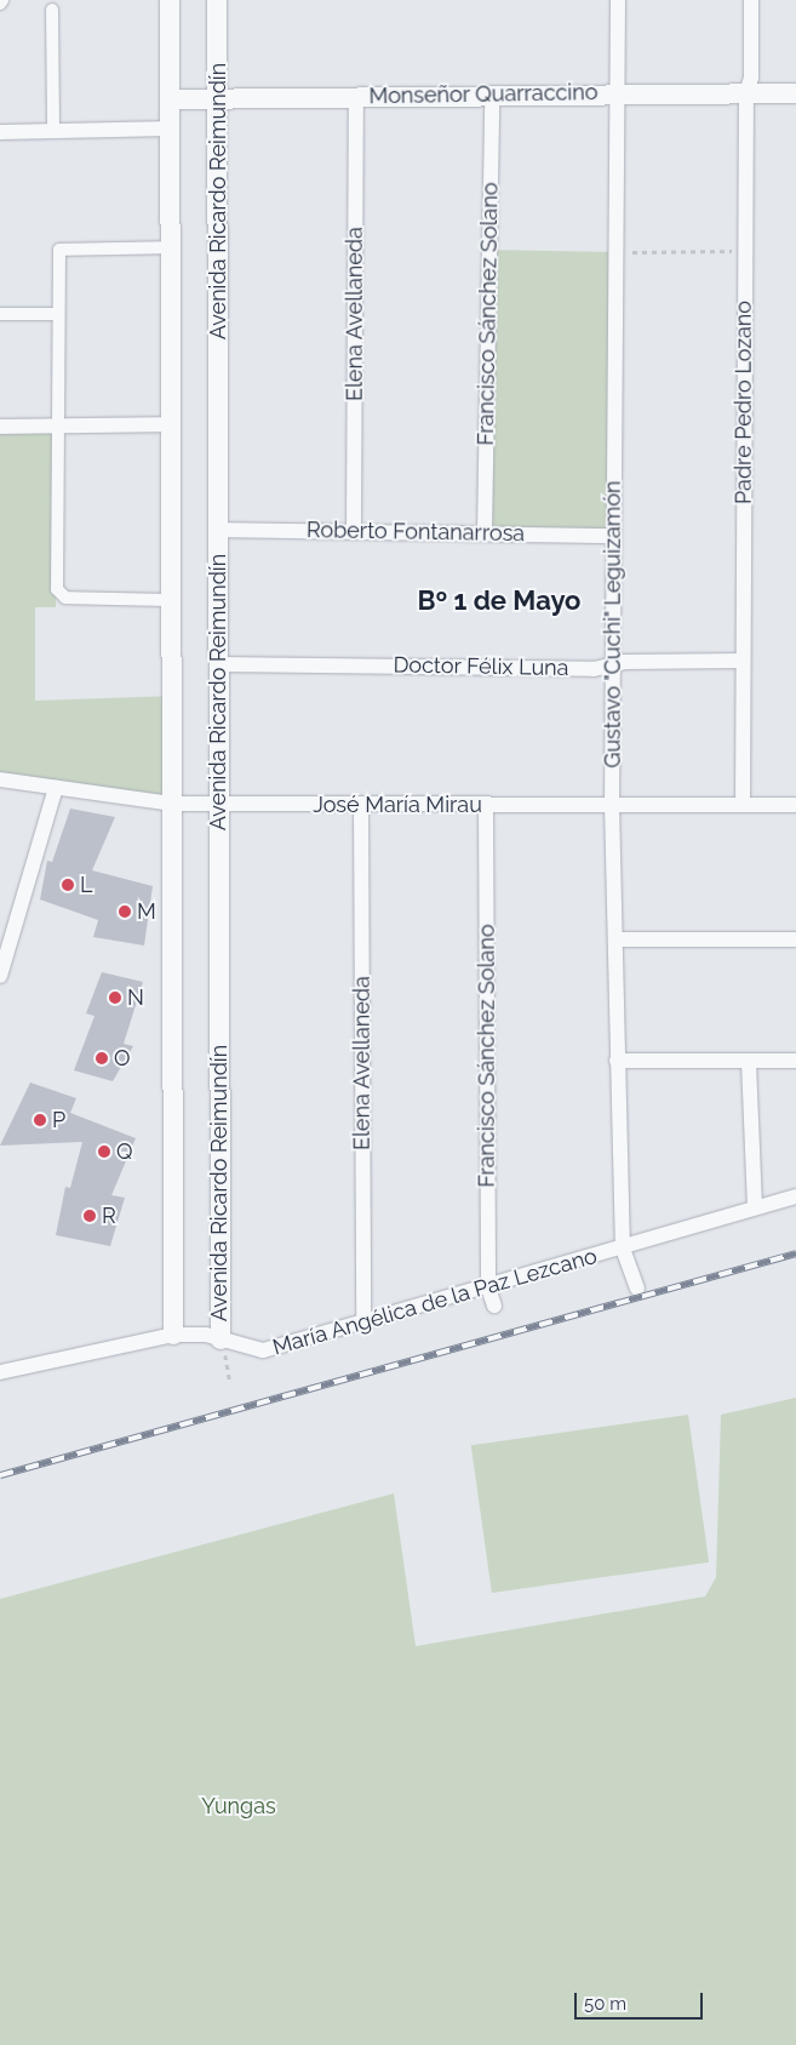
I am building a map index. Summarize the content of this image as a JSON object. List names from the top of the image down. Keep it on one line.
{"streets":{"street":["Monseñor Quarraccino","Avenida Ricardo Reimundín","Elena Avellaneda","Francisco Sánchez Solano","Padre Pedro Lozano","Roberto Fontanarrosa","Gustavo \"Cuchi\" Leguizamón","Doctor Félix Luna","José María Mirau","María Angélica de la Paz Lezcano"]},"crossings":[["Monseñor Quarraccino","Avenida Ricardo Reimundín"],["Monseñor Quarraccino","Elena Avellaneda"],["Monseñor Quarraccino","Francisco Sánchez Solano"],["Monseñor Quarraccino","Padre Pedro Lozano"],["Monseñor Quarraccino","Gustavo \"Cuchi\" Leguizamón"],["Avenida Ricardo Reimundín","Roberto Fontanarrosa"],["Avenida Ricardo Reimundín","Doctor Félix Luna"],["Avenida Ricardo Reimundín","José María Mirau"],["Avenida Ricardo Reimundín","María Angélica de la Paz Lezcano"],["Elena Avellaneda","Roberto Fontanarrosa"],["Elena Avellaneda","José María Mirau"],["Elena Avellaneda","María Angélica de la Paz Lezcano"],["Francisco Sánchez Solano","Roberto Fontanarrosa"],["Francisco Sánchez Solano","José María Mirau"],["Francisco Sánchez Solano","María Angélica de la Paz Lezcano"],["Padre Pedro Lozano","Doctor Félix Luna"],["Padre Pedro Lozano","José María Mirau"],["Roberto Fontanarrosa","Gustavo \"Cuchi\" Leguizamón"],["Gustavo \"Cuchi\" Leguizamón","Doctor Félix Luna"],["Gustavo \"Cuchi\" Leguizamón","José María Mirau"],["Gustavo \"Cuchi\" Leguizamón","María Angélica de la Paz Lezcano"]],"districts":["Bº 1 de Mayo"],"parks":["Yungas"],"places":["L","M","N","O","P","Q","R"],"scale_bar":"50 m"}
